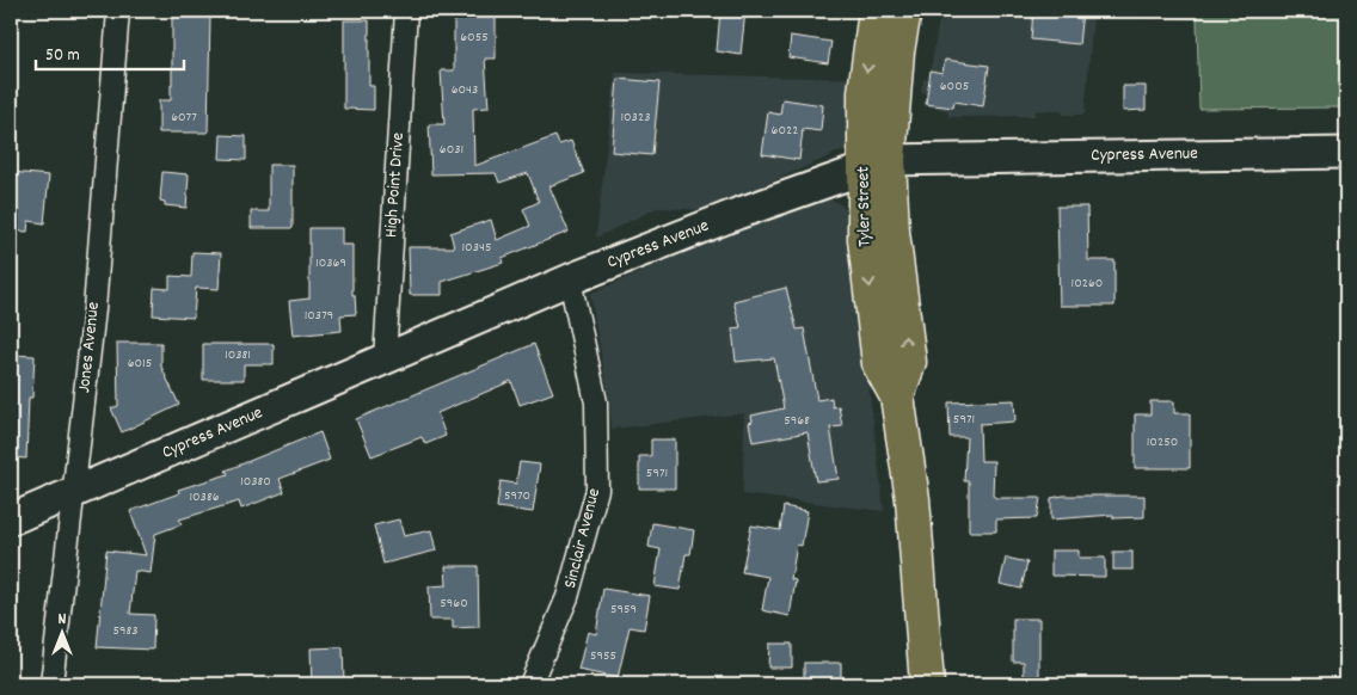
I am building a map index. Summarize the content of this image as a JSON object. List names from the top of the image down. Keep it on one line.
{"streets":{"main road":["Tyler Street"],"street":["Cypress Avenue","High Point Drive","Jones Avenue","Sinclair Avenue"]},"crossings":[["Cypress Avenue","High Point Drive"],["Cypress Avenue","Tyler Street"],["Cypress Avenue","Jones Avenue"],["Cypress Avenue","Sinclair Avenue"]],"house_numbers":["6055","6005","6043","6077","10323","6022","6031","10345","10369","10260","10379","10381","6015","5971","5968","10250","5971","10380","5970","10386","5960","5959","5983","5955"],"scale_bar":"50 m","north":"top"}
